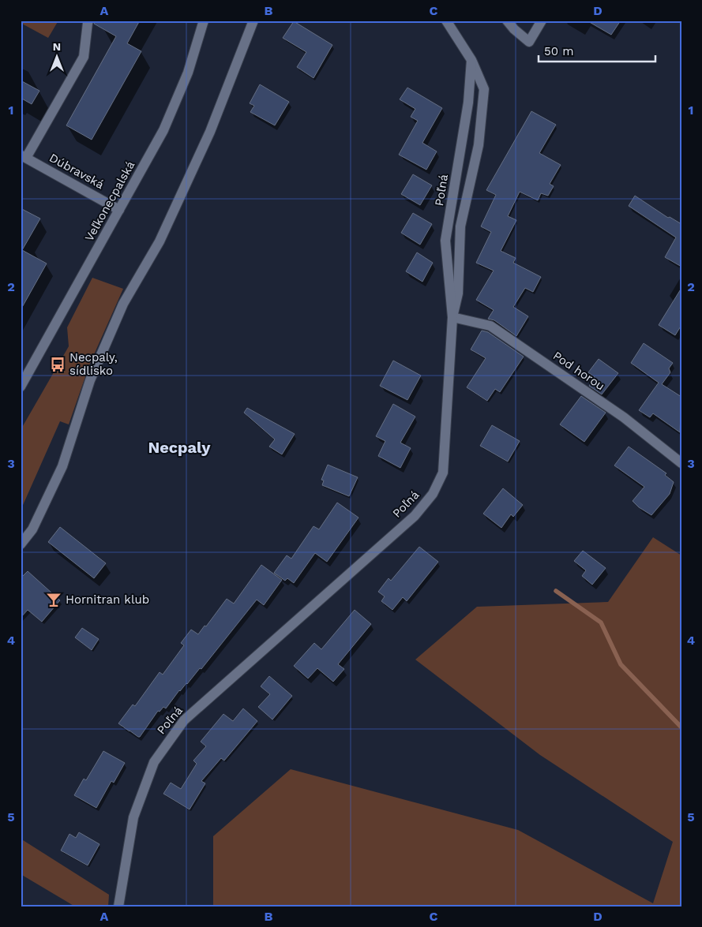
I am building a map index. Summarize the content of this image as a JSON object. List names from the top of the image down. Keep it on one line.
{"streets":{"street":["Dúbravská","Poľná","Veľkonecpalská","Pod horou"]},"crossings":[["Dúbravská","Veľkonecpalská"],["Poľná","Pod horou"]],"districts":["Necpaly"],"places":{"bus stop":["Necpaly, sídlisko"],"bar":["Hornitran klub"]},"scale_bar":"50 m","north":"top","grid":{"columns":["A","B","C","D"],"rows":["1","2","3","4","5"]}}
